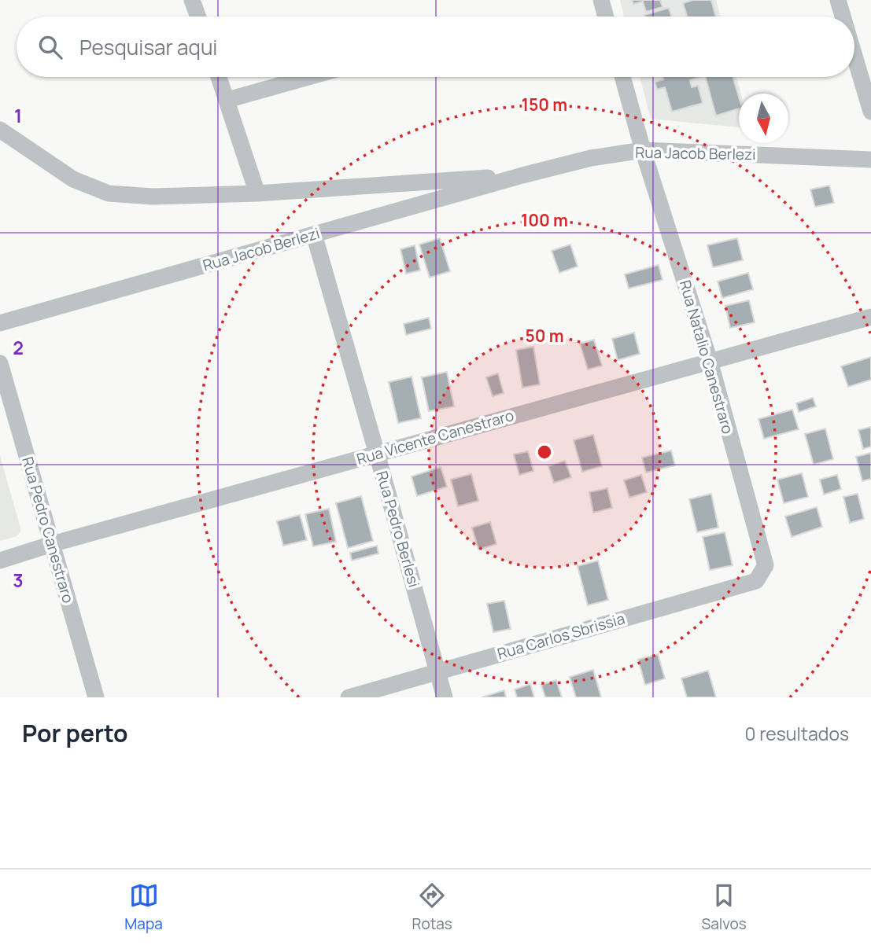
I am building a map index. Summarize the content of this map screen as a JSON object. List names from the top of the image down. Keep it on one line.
{"streets":{"street":["Rua Jacob Berlezi","Rua Natalio Canestraro","Rua Vicente Canestraro","Rua Pedro Berlesi","Rua Pedro Canestraro","Rua Carlos Sbrissia"]},"crossings":[["Rua Jacob Berlezi","Rua Natalio Canestraro"],["Rua Jacob Berlezi","Rua Pedro Berlesi"],["Rua Natalio Canestraro","Rua Vicente Canestraro"],["Rua Natalio Canestraro","Rua Carlos Sbrissia"],["Rua Vicente Canestraro","Rua Pedro Berlesi"],["Rua Vicente Canestraro","Rua Pedro Canestraro"],["Rua Pedro Berlesi","Rua Carlos Sbrissia"]],"north":"bottom","page":{"search":"Pesquisar aqui","heading":["Por perto","0 resultados"],"nav":["Mapa","Rotas","Salvos"]},"grid":{"rows":["1","2","3"]},"rings":["150 m","100 m","50 m"]}
